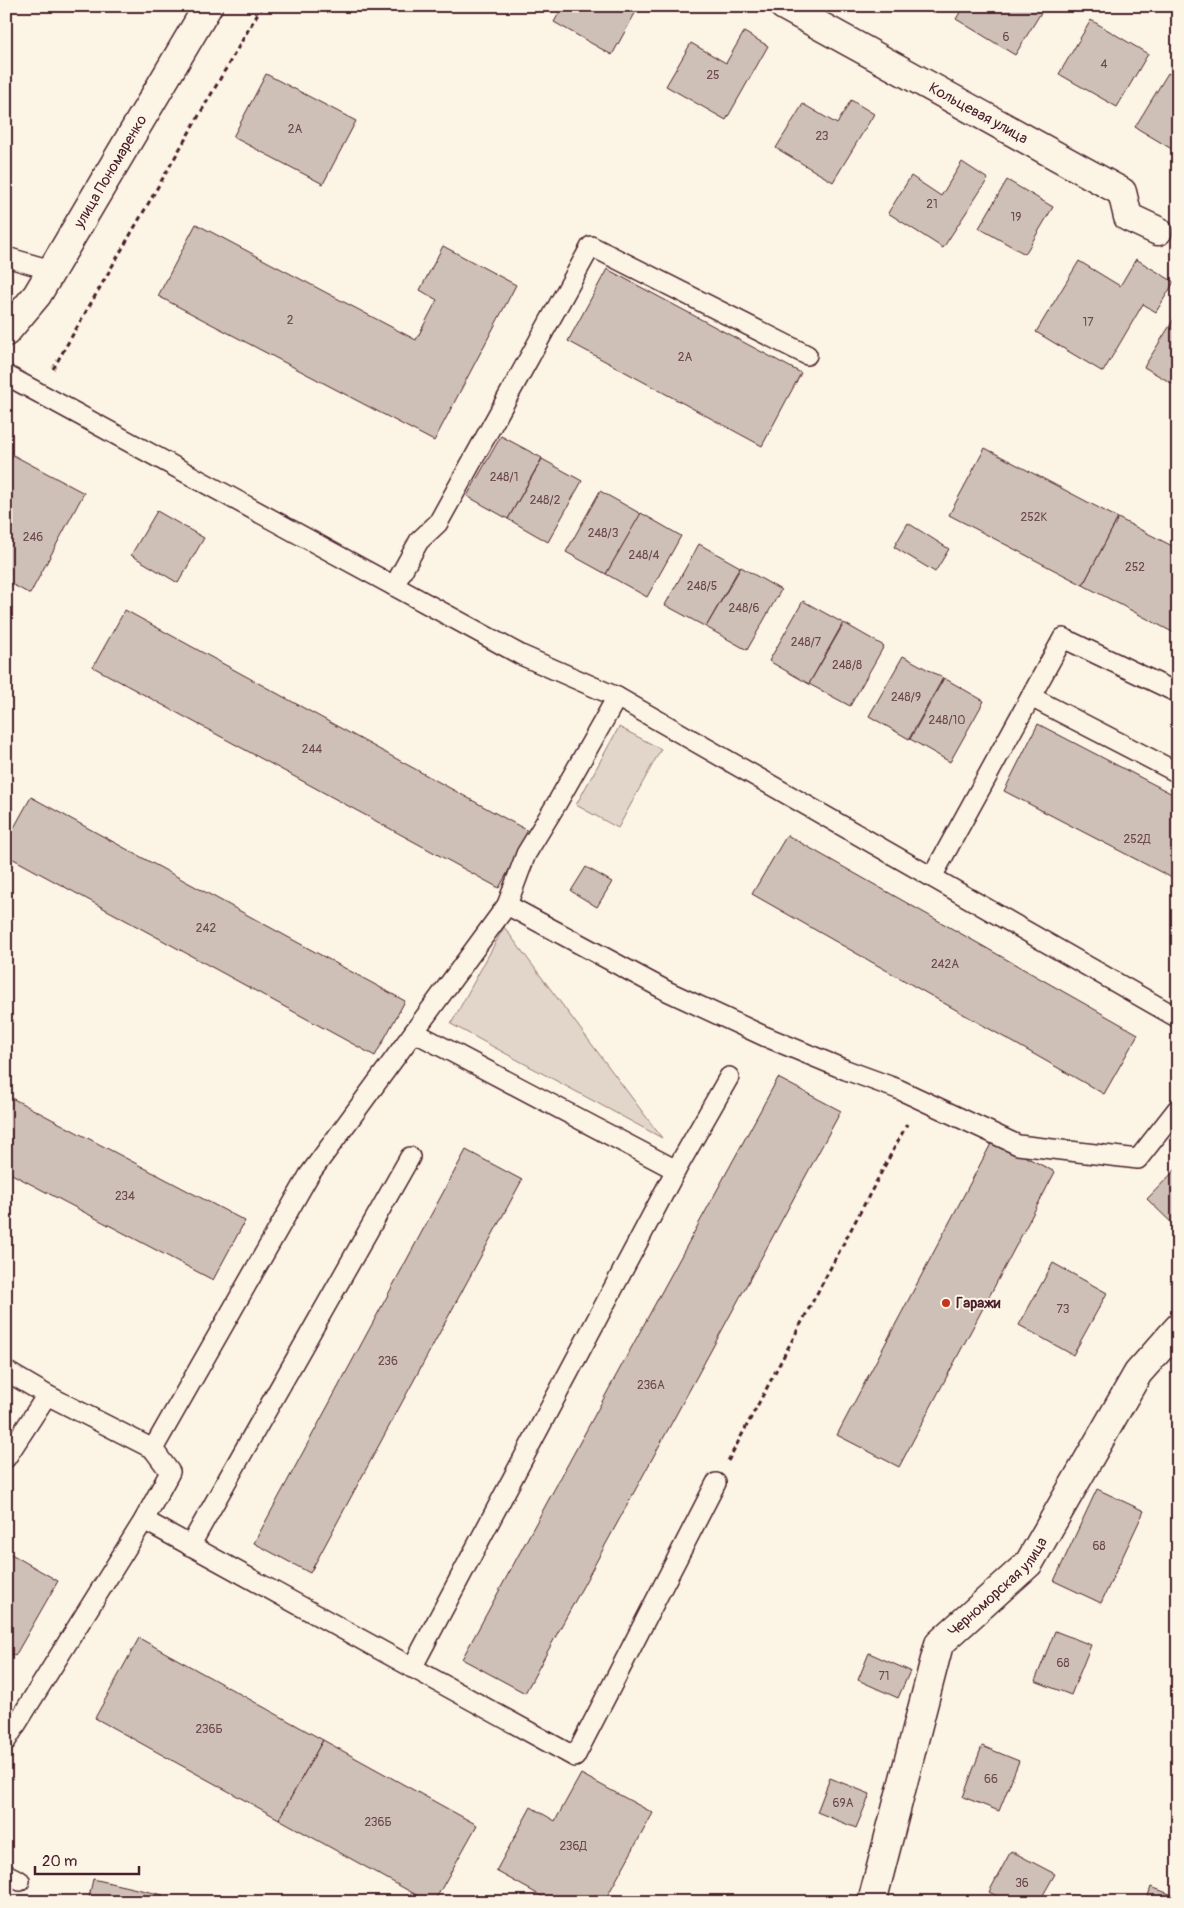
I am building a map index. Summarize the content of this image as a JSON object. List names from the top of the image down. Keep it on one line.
{"streets":{"street":["Кольцевая улица","улица Пономаренко","Черноморская улица"]},"places":["Гаражи"],"house_numbers":["6","4","25","2А","23","21","19","2","17","2А","248/1","248/2","252К","248/3","246","248/4","252","248/5","248/6","248/7","248/8","248/9","248/10","244","252Д","242","242А","234","73","236","236А","68","68","71","236Б","66","69А","236Б","236Д","36"],"scale_bar":"20 m"}
